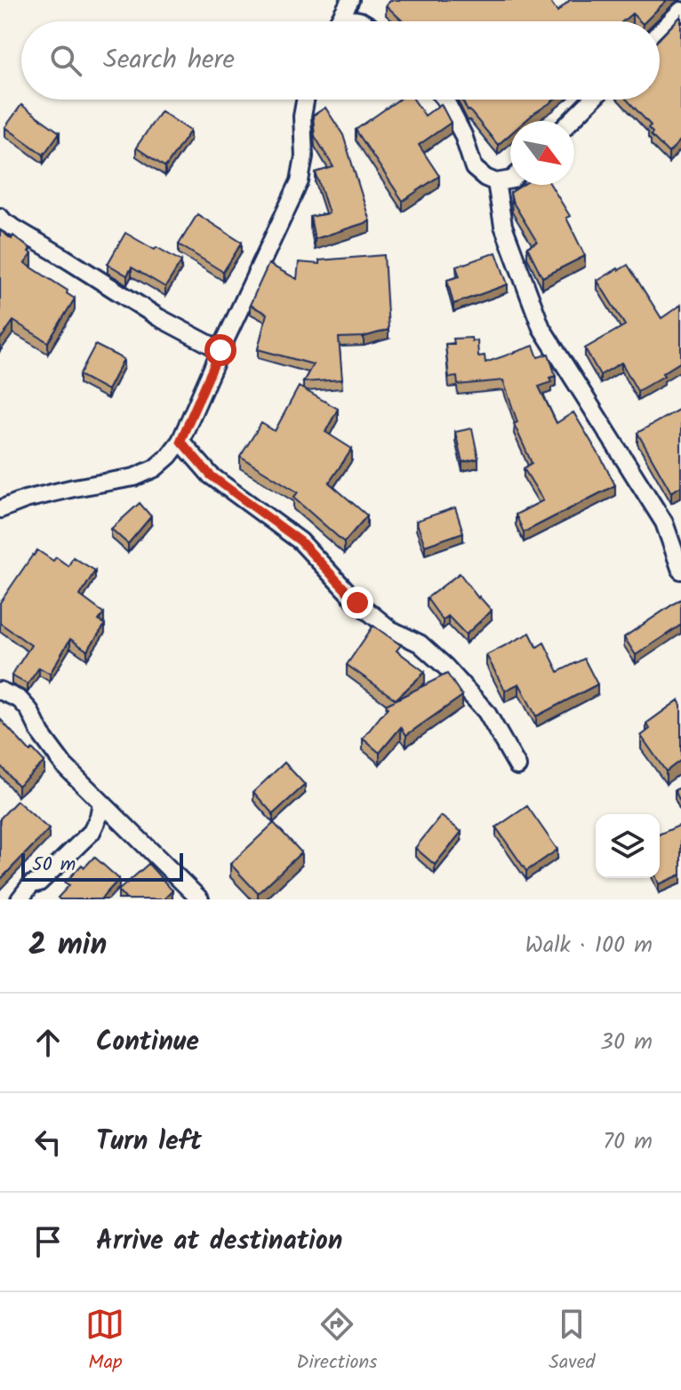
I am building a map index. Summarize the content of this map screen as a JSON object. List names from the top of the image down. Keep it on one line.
{"scale_bar":"50 m","north":"bottom right","page":{"search":"Search here","scale":"50 m","heading":["2 min","Walk · 100 m"],"list":[["Continue","30 m"],["Turn left","70 m"],"Arrive at destination"],"nav":["Map","Directions","Saved"]}}
